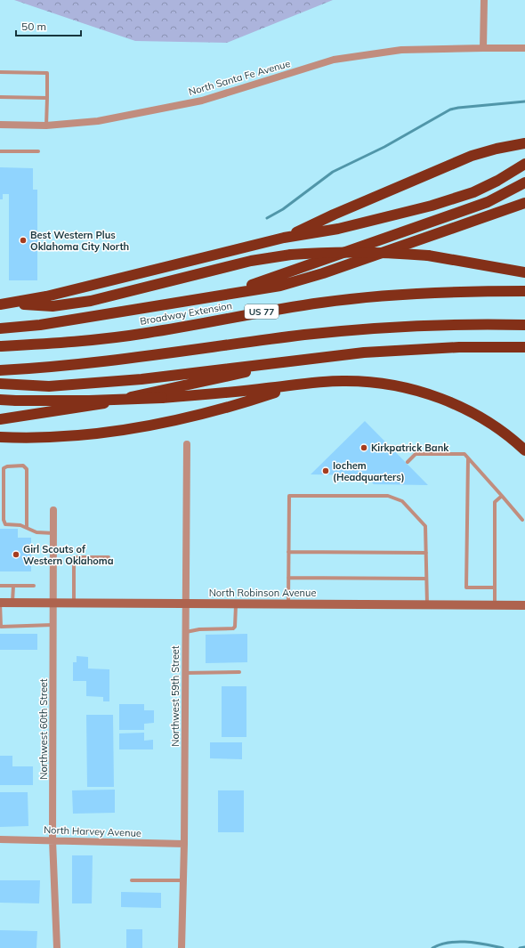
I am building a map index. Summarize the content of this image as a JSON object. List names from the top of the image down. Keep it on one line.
{"streets":{"highway":["US 77","Broadway Extension"],"street":["North Santa Fe Avenue","North Robinson Avenue","Northwest 59th Street","Northwest 60th Street","North Harvey Avenue"]},"crossings":[["North Robinson Avenue","Northwest 59th Street"],["North Robinson Avenue","Northwest 60th Street"],["Northwest 59th Street","North Harvey Avenue"],["Northwest 60th Street","North Harvey Avenue"]],"places":["Best Western Plus Oklahoma City North","Kirkpatrick Bank","Iochem (Headquarters)","Girl Scouts of Western Oklahoma"],"scale_bar":"50 m"}
